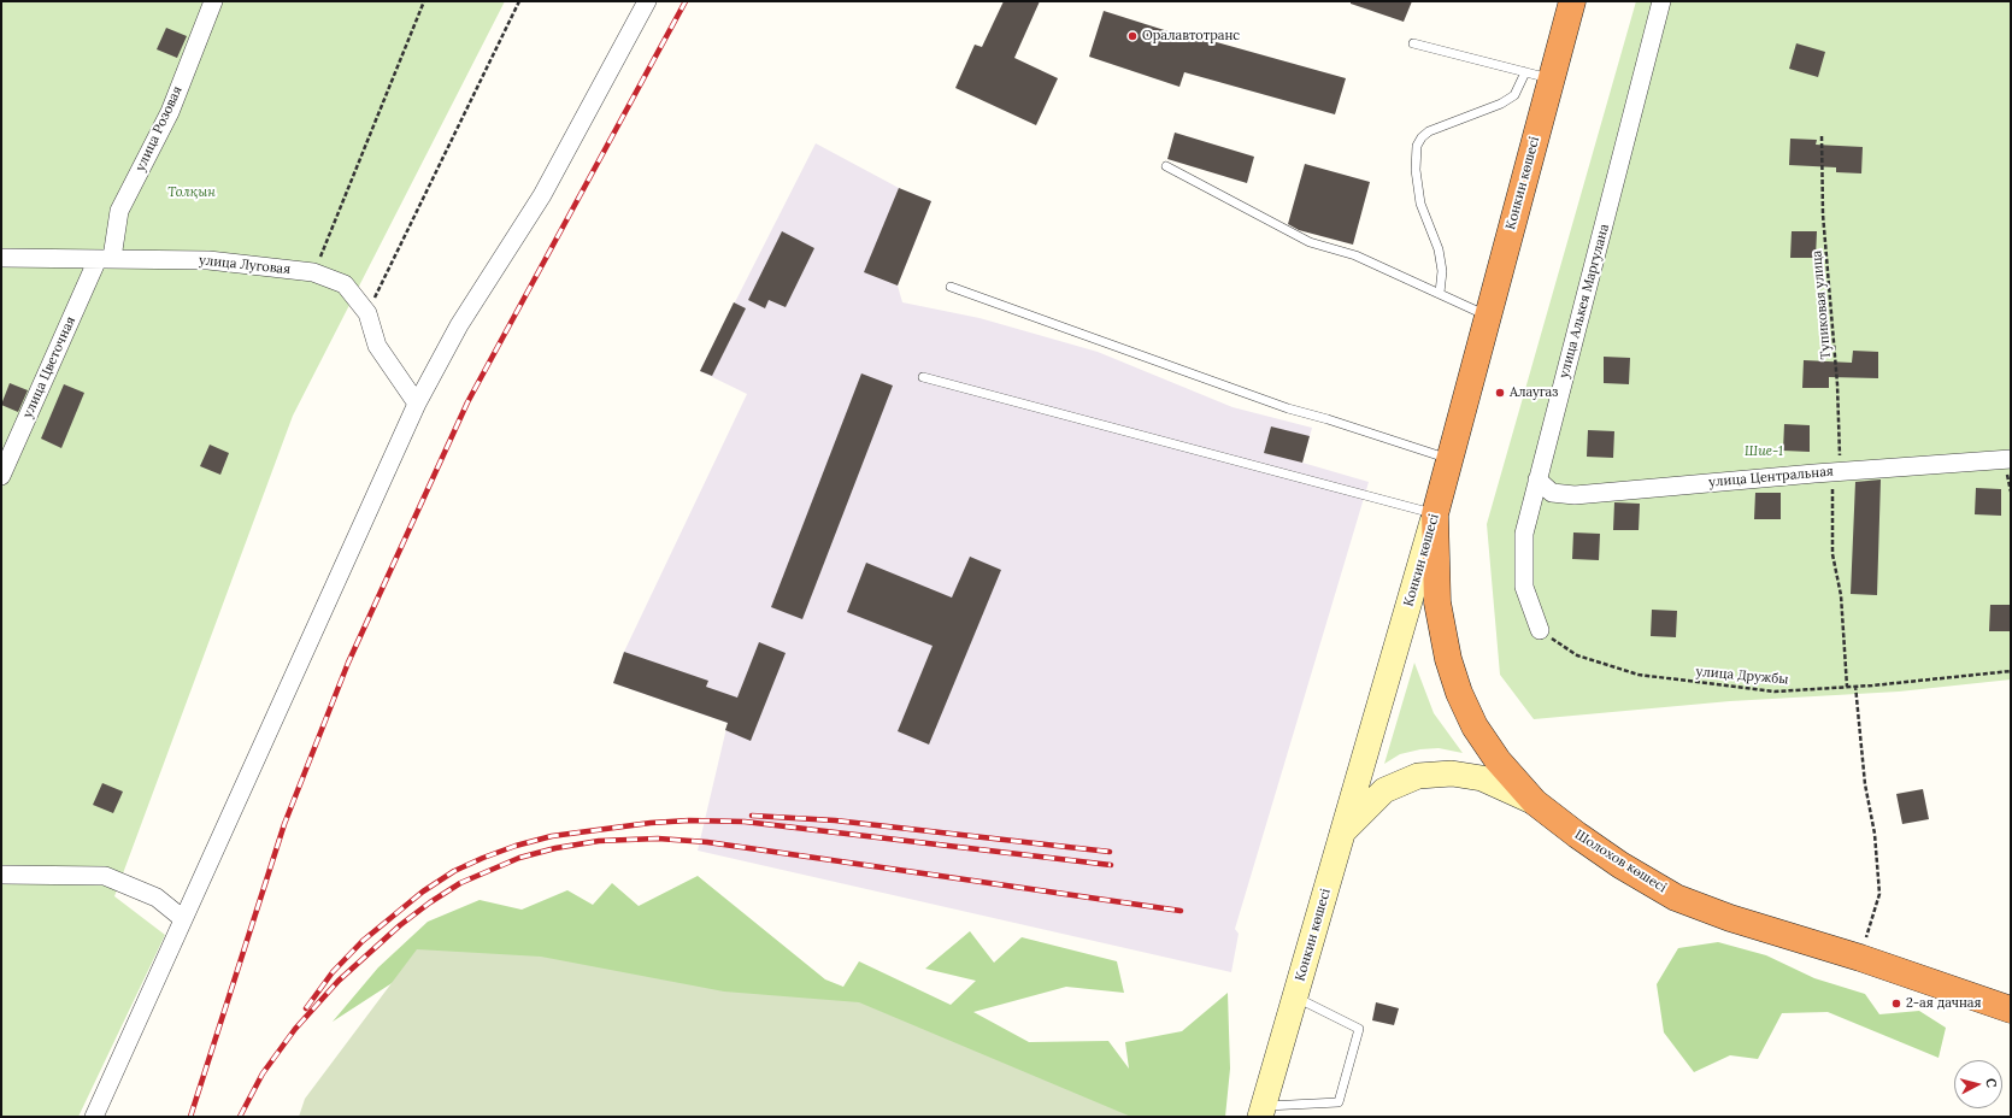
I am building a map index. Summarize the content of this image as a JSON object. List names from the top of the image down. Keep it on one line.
{"streets":{"highway":["Конкин көшесі","Шолохов көшесі"],"street":["улица Розовая","улица Луговая","улица Алькея Маргулана","улица Цветочная","улица Центральная"],"path":["Тупиковая улица","улица Дружбы"]},"crossings":[["улица Розовая","улица Луговая"],["улица Розовая","улица Цветочная"],["Конкин көшесі","Шолохов көшесі"],["улица Луговая","улица Цветочная"],["улица Алькея Маргулана","улица Центральная"],["улица Алькея Маргулана","улица Дружбы"],["Тупиковая улица","улица Центральная"],["Тупиковая улица","улица Дружбы"]],"parks":["Толқын","Шие-1"],"places":["Оралавтотранс","Алаугаз","2-ая дачная"],"north":"right"}
